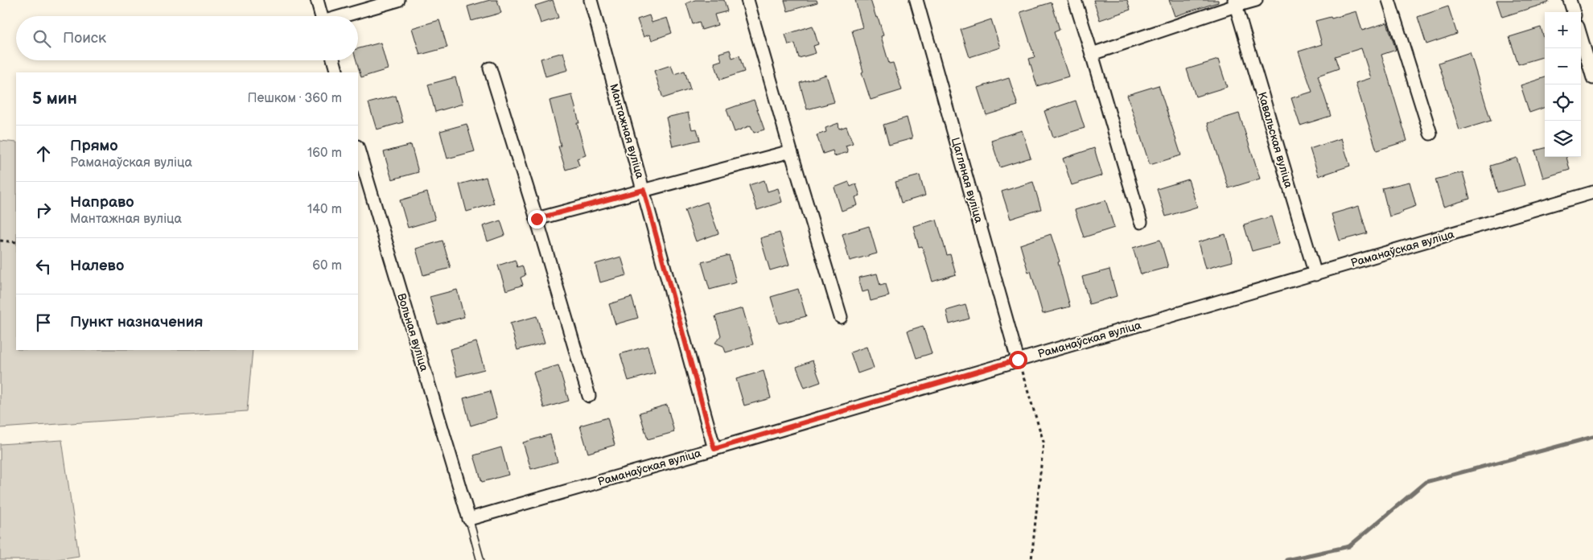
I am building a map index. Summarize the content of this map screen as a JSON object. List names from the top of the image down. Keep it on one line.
{"streets":{"street":["Мантажная вуліца","Кавальская вуліца","Цагляная вуліца","Раманаўская вуліца","Вольная вуліца"]},"crossings":[["Мантажная вуліца","Раманаўская вуліца"],["Кавальская вуліца","Раманаўская вуліца"],["Цагляная вуліца","Раманаўская вуліца"],["Раманаўская вуліца","Вольная вуліца"]],"page":{"map_buttons":["+","−"],"search":"Поиск","heading":["5 мин","Пешком · 360 m"],"list":[["Прямо","Раманаўская вуліца","160 m"],["Направо","Мантажная вуліца","140 m"],["Налево","60 m"],"Пункт назначения"]}}
